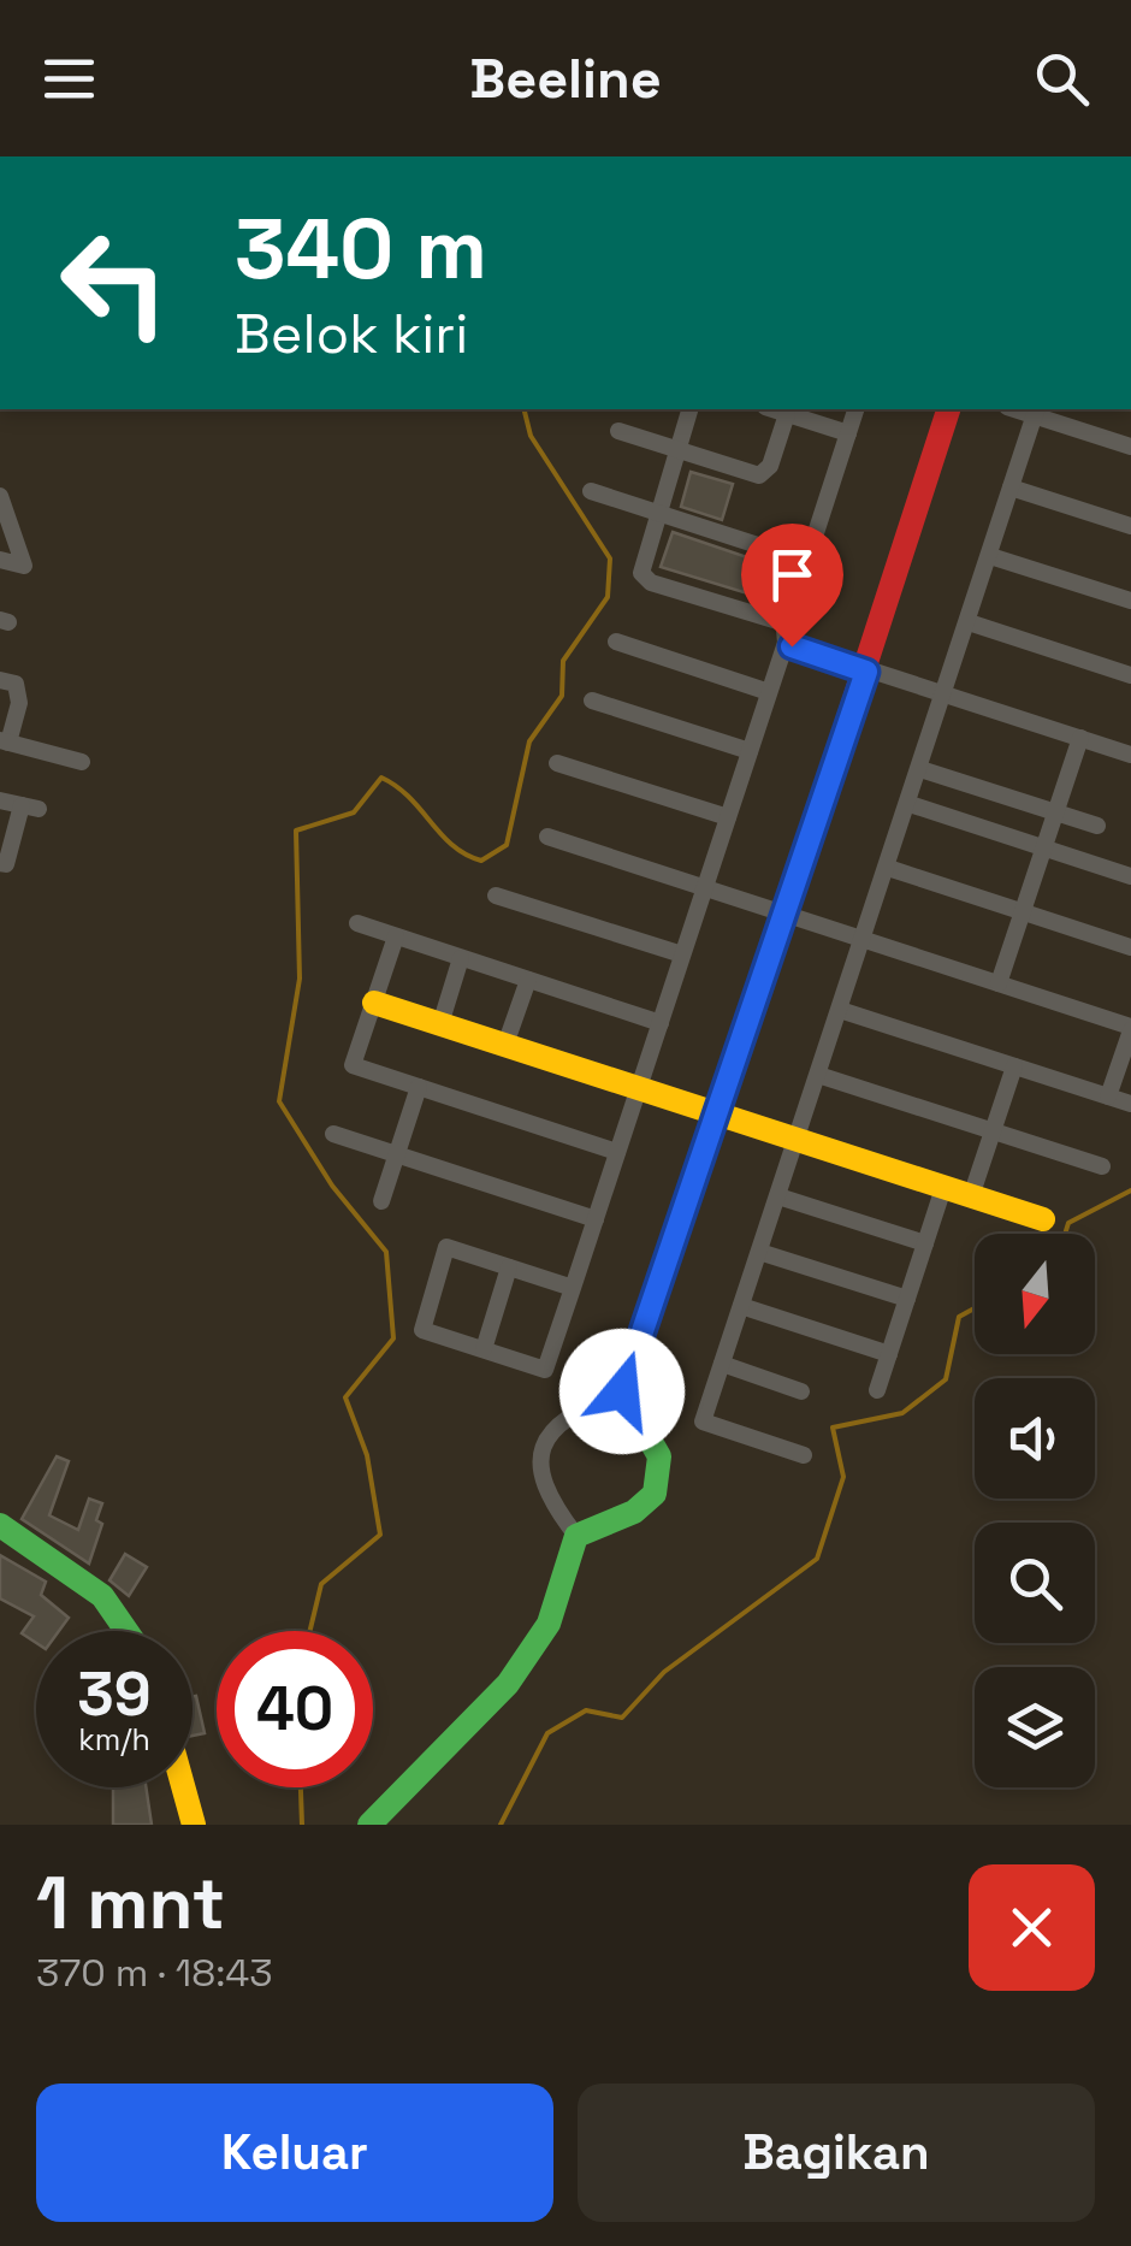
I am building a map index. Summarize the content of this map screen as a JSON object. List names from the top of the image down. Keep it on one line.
{"north":"bottom","page":{"header":"Beeline","turn":["340 m","Belok kiri"],"speed":"39 km/h","limit":"40","heading":["1 mnt","370 m · 18:43"],"buttons":["Keluar","Bagikan"]}}
